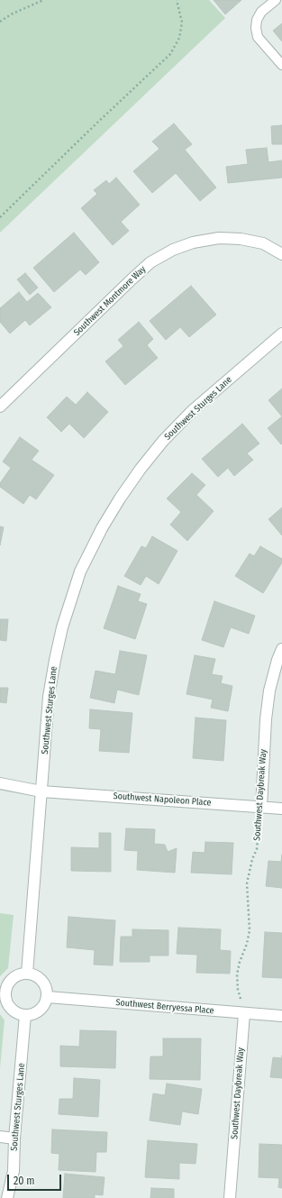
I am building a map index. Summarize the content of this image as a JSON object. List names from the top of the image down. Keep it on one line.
{"streets":{"street":["Southwest Montmore Way","Southwest Sturges Lane","Southwest Daybreak Way","Southwest Napoleon Place","Southwest Berryessa Place"]},"crossings":[["Southwest Sturges Lane","Southwest Napoleon Place"],["Southwest Sturges Lane","Southwest Berryessa Place"],["Southwest Daybreak Way","Southwest Napoleon Place"],["Southwest Daybreak Way","Southwest Berryessa Place"]],"scale_bar":"20 m"}
